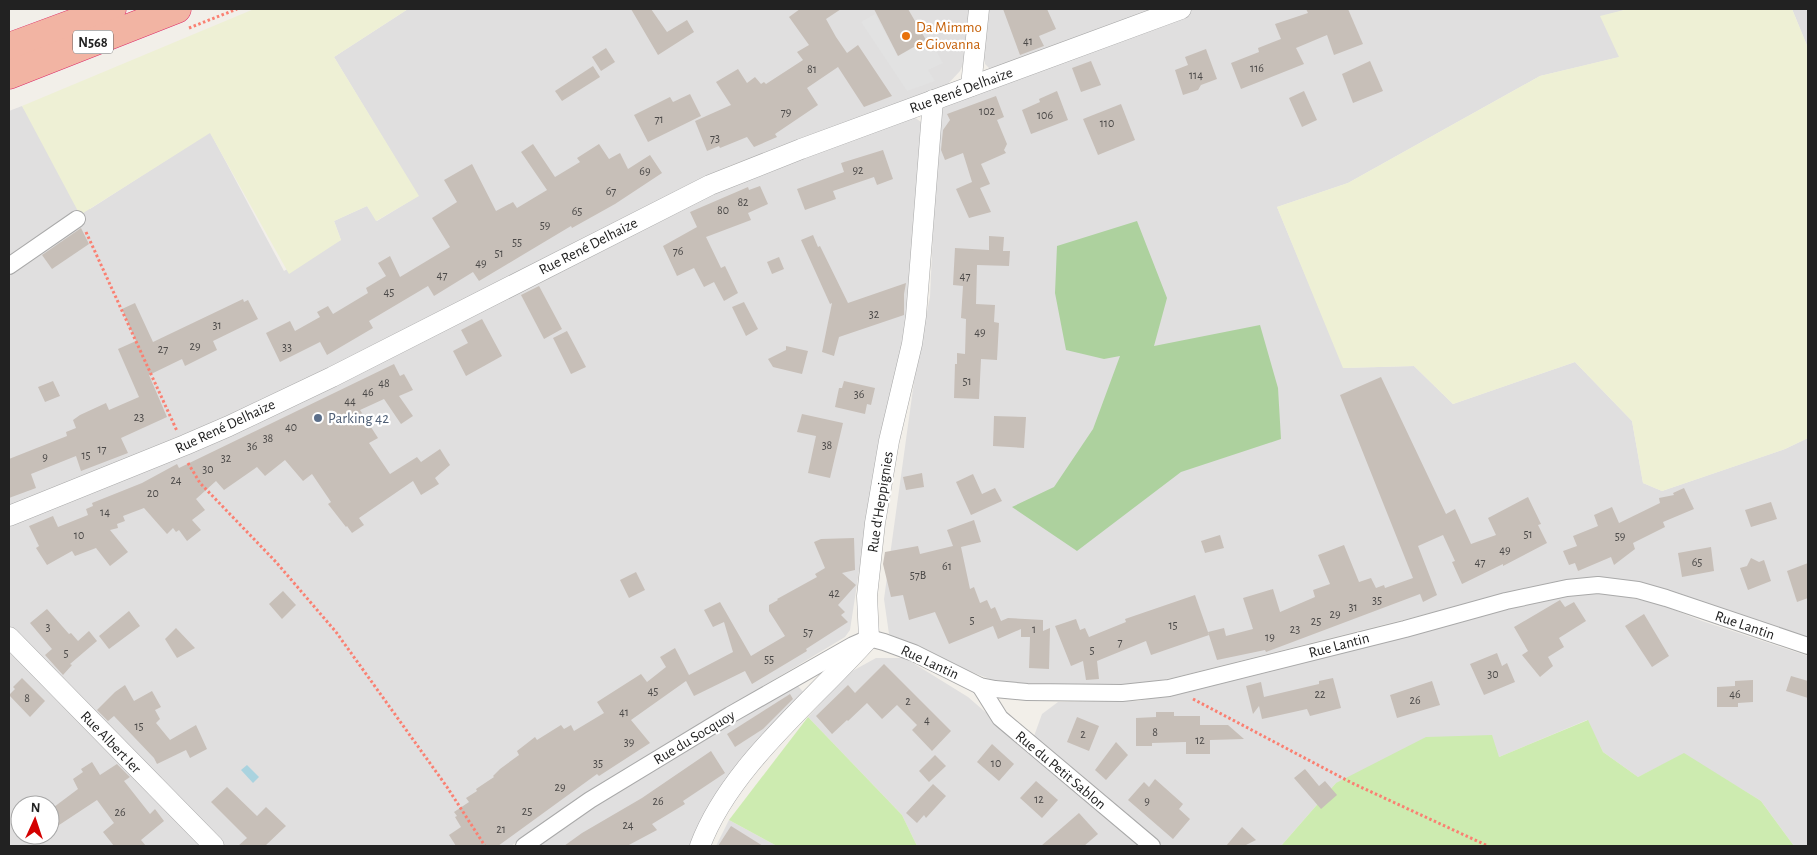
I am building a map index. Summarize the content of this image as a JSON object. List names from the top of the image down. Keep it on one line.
{"streets":{"highway":["N568"],"street":["Rue René Delhaize","Rue d'Heppignies","Rue Lantin","Rue du Socquoy","Rue Albert Ier","Rue du Petit Sablon"]},"crossings":[["Rue René Delhaize","Rue d'Heppignies"],["Rue d'Heppignies","Rue Lantin"],["Rue d'Heppignies","Rue du Socquoy"],["Rue Lantin","Rue du Socquoy"],["Rue Lantin","Rue du Petit Sablon"]],"places":["Da Mimmo e Giovanna","Parking 42"],"house_numbers":["41","116","81","114","102","79","106","71","110","73","92","69","67","82","80","65","59","55","76","51","49","47","47","45","32","31","49","29","33","27","51","48","46","36","44","23","40","38","38","36","17","15","9","32","30","24","20","14","51","10","59","49","47","65","61","57B","42","35","31","29","5","25","15","3","1","23","57","19","7","5","5","55","30","45","22","46","8","26","2","41","4","15","8","2","12","39","35","10","29","12","26","9","25","26","24","21"],"north":"top"}
